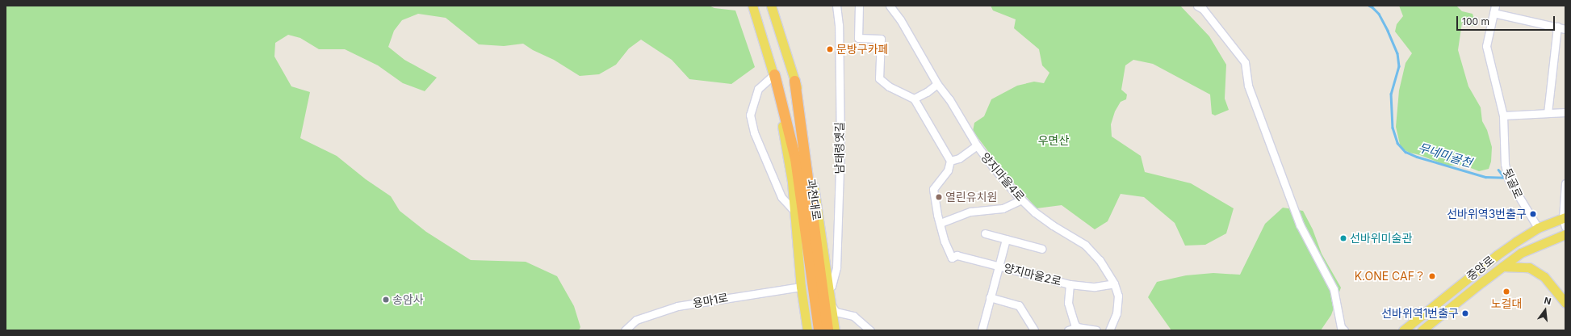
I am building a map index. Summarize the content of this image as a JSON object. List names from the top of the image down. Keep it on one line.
{"streets":{"highway":["과천대로"],"main road":["중앙로"],"street":["남태령옛길","양지마을4로","뒷골로","양지마을2로","용마1로"]},"crossings":[["양지마을4로","양지마을2로"],["뒷골로","중앙로"]],"water":["무네미골천"],"parks":["우면산"],"places":["문방구카페","열린유치원","선바위역3번출구","선바위미술관","K.ONE CAF？","노걸대","송암사","선바위역1번출구"],"scale_bar":"100 m","north":"top"}
